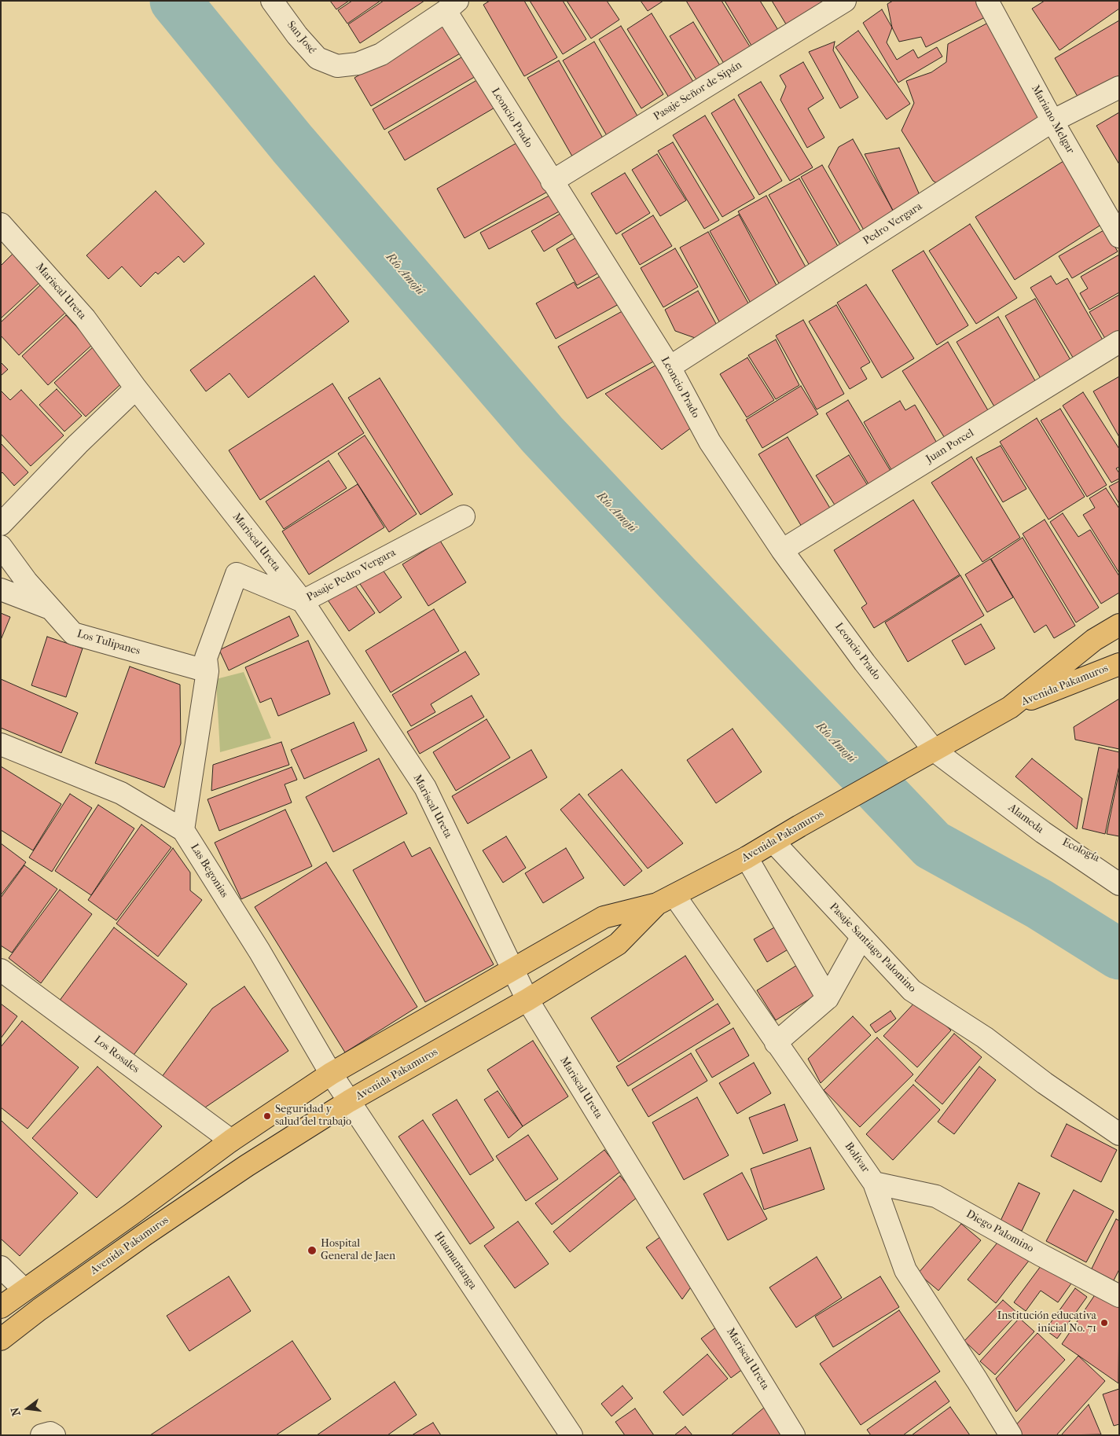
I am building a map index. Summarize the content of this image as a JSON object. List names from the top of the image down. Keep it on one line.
{"streets":{"highway":["Avenida Pakamuros"],"street":["San José","Pasaje Señor de Sipán","Leoncio Prado","Mariano Melgar","Pedro Vergara","Mariscal Ureta","Juan Porcel","Pasaje Pedro Vergara","Los Tulipanes","Alameda","Ecología","Las Begonias","Pasaje Santiago Palomino","Los Rosales","Bolívar","Diego Palomino","Huamantanga"]},"crossings":[["San José","Leoncio Prado"],["Pasaje Señor de Sipán","Leoncio Prado"],["Leoncio Prado","Pedro Vergara"],["Leoncio Prado","Juan Porcel"],["Leoncio Prado","Avenida Pakamuros"],["Leoncio Prado","Alameda"],["Mariano Melgar","Pedro Vergara"],["Mariscal Ureta","Pasaje Pedro Vergara"],["Mariscal Ureta","Avenida Pakamuros"],["Pasaje Pedro Vergara","Los Tulipanes"],["Avenida Pakamuros","Alameda"],["Avenida Pakamuros","Las Begonias"],["Avenida Pakamuros","Pasaje Santiago Palomino"],["Avenida Pakamuros","Los Rosales"],["Avenida Pakamuros","Bolívar"],["Avenida Pakamuros","Huamantanga"],["Alameda","Ecología"],["Las Begonias","Huamantanga"],["Bolívar","Diego Palomino"]],"water":["Río Amojú"],"places":["Seguridad y salud del trabajo","Hospital General de Jaen","Institución educativa inicial No. 71"],"north":"left"}
